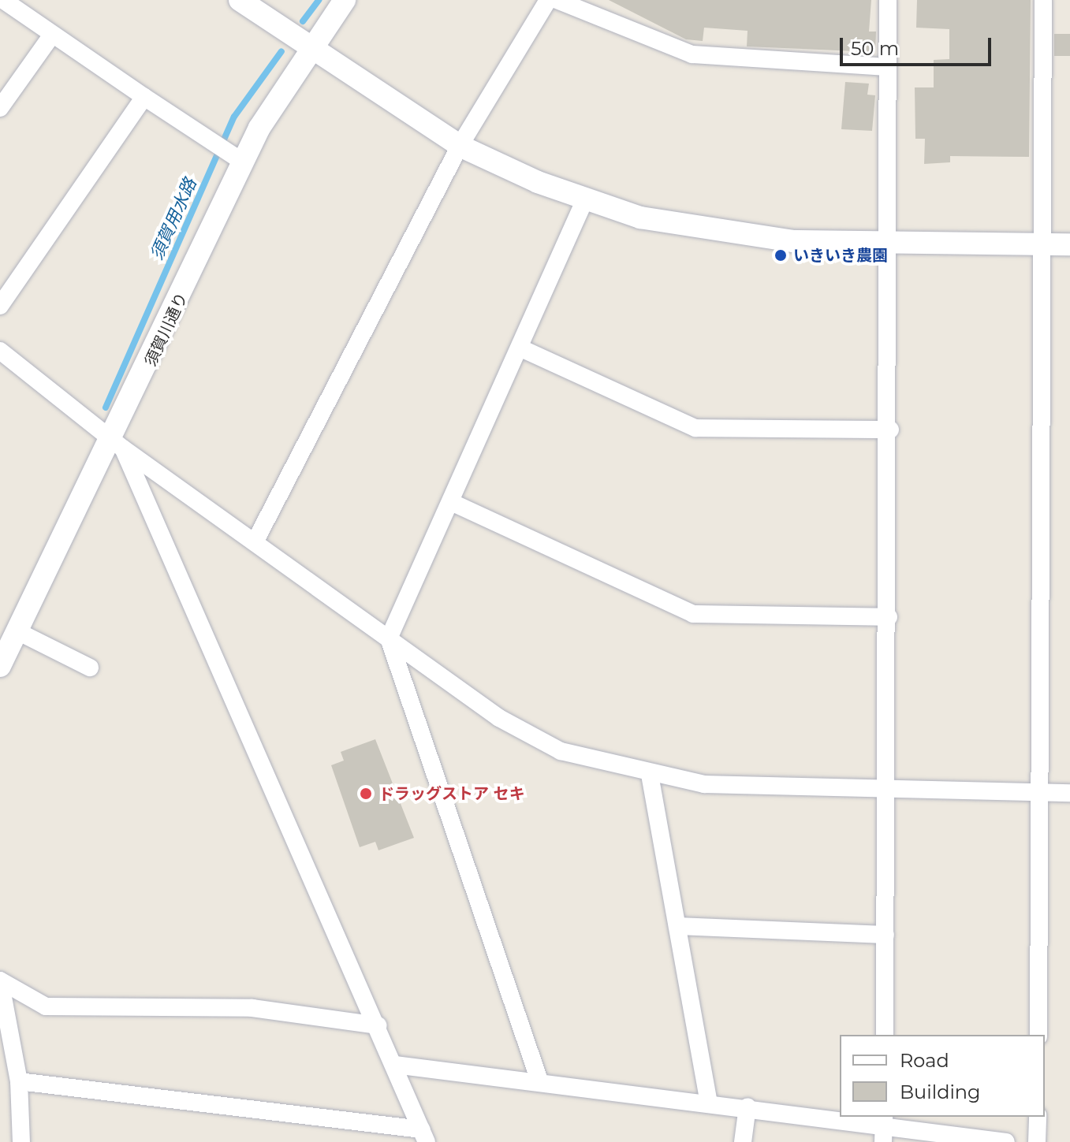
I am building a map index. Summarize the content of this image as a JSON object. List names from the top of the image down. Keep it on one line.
{"streets":{"street":["須賀川通り"]},"water":["須賀用水路"],"places":["いきいき農園","ドラッグストア セキ"],"legend":["Road","Building"],"scale_bar":"50 m"}
